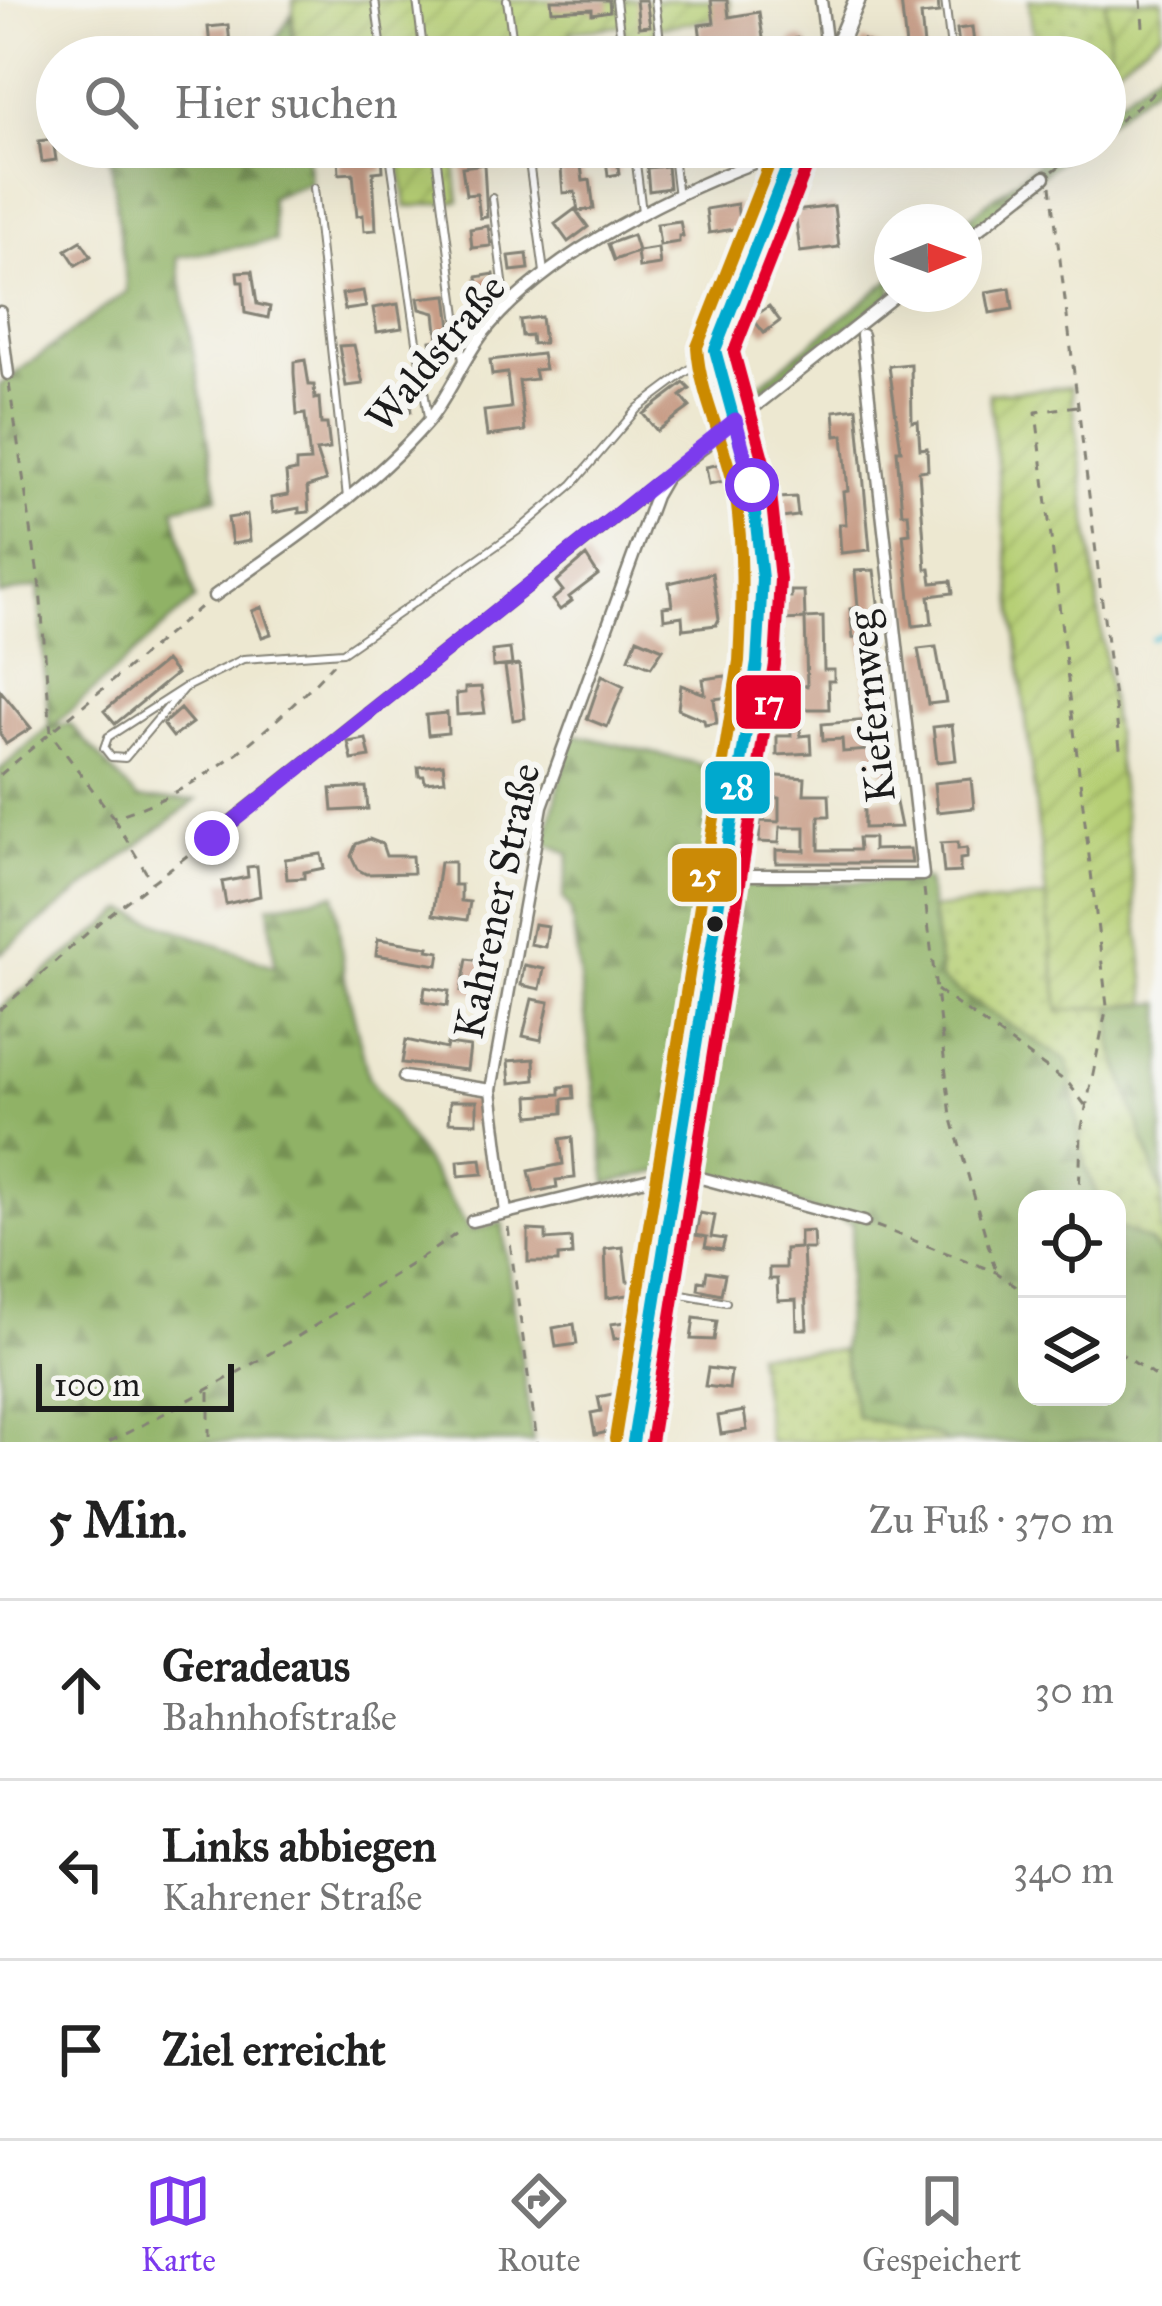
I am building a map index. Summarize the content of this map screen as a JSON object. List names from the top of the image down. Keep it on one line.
{"streets":{"street":["Waldstraße","Kiefernweg","Kahrener Straße"]},"lines":["transit line 28","transit line 17","transit line 25"],"scale_bar":"100 m","north":"right","page":{"search":"Hier suchen","scale":"100 m","heading":["5 Min.","Zu Fuß · 370 m"],"list":[["Geradeaus","Bahnhofstraße","30 m"],["Links abbiegen","Kahrener Straße","340 m"],"Ziel erreicht"],"nav":["Karte","Route","Gespeichert"]}}
